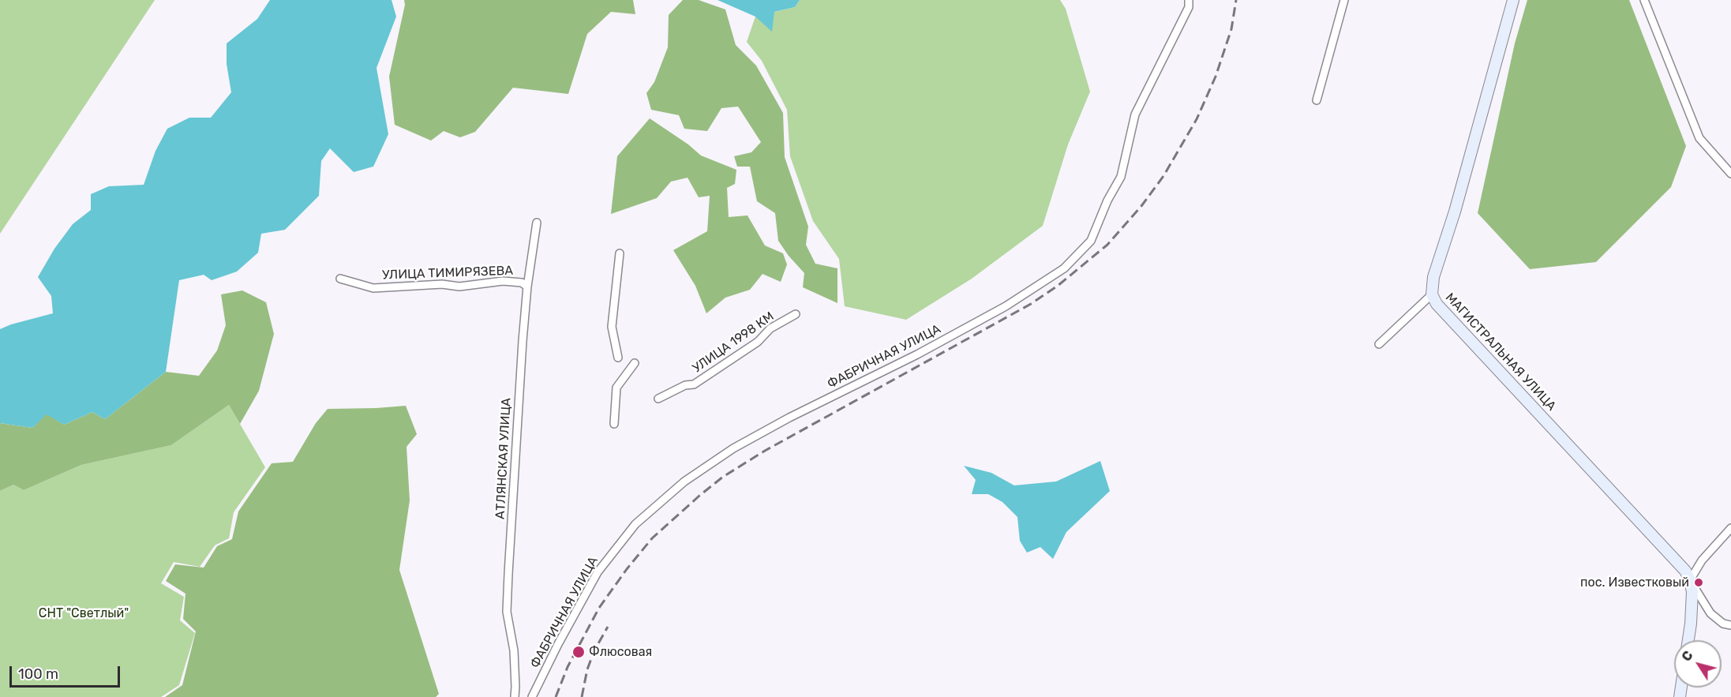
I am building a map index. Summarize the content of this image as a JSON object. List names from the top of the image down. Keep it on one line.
{"streets":{"street":["УЛИЦА ТИМИРЯЗЕВА","УЛИЦА 1998 КМ","МАГИСТРАЛЬНАЯ УЛИЦА","ФАБРИЧНАЯ УЛИЦА","АТЛЯНСКАЯ УЛИЦА"]},"crossings":[["УЛИЦА ТИМИРЯЗЕВА","АТЛЯНСКАЯ УЛИЦА"]],"parks":["СНТ \"Светлый\""],"places":["пос. Известковый","Флюсовая"],"scale_bar":"100 m","north":"top left"}
